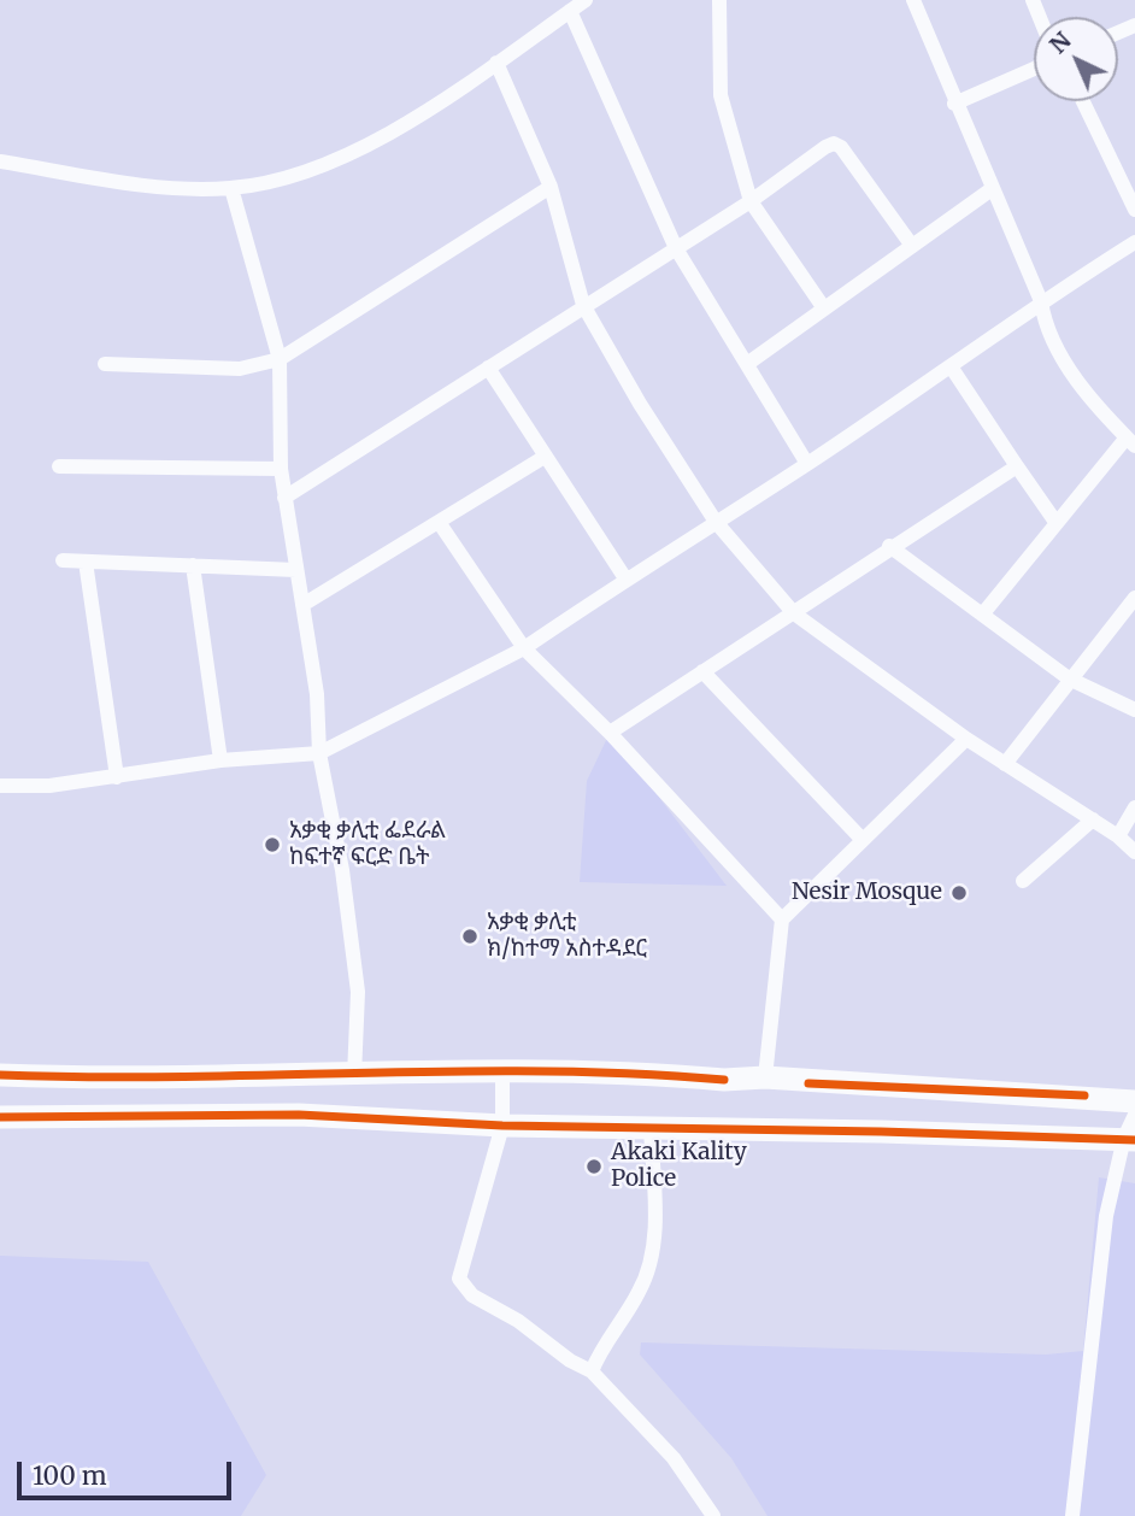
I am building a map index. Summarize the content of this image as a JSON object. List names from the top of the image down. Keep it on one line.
{"places":["አቃቂ ቃሊቲ ፌደራል ከፍተኛ ፍርድ ቤት","Nesir Mosque","አቃቂ ቃሊቲ ክ/ከተማ አስተዳደር","Akaki Kality Police"],"scale_bar":"100 m","north":"top left"}
